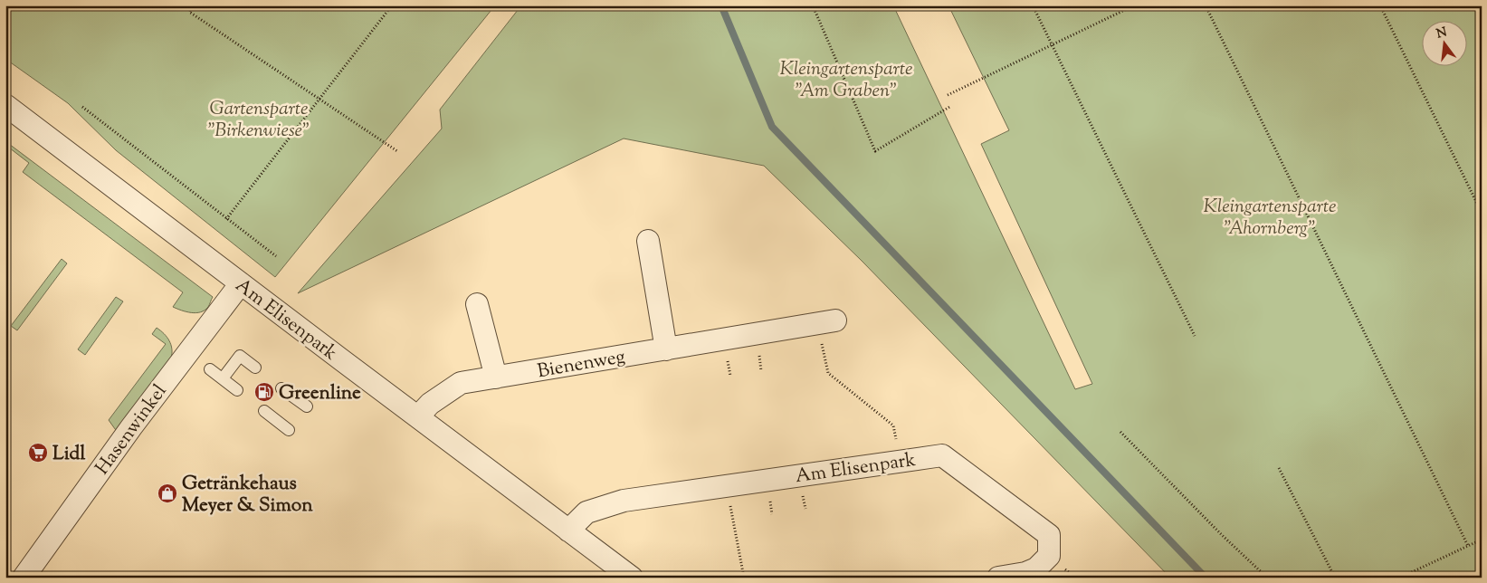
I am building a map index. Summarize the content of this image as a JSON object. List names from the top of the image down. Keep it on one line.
{"streets":{"street":["Am Elisenpark","Bienenweg","Hasenwinkel"]},"crossings":[["Am Elisenpark","Bienenweg"],["Am Elisenpark","Hasenwinkel"]],"parks":["Kleingartensparte \"Am Graben\"","Gartensparte \"Birkenwiese\"","Kleingartensparte \"Ahornberg\""],"places":{"fuel station":["Greenline"],"supermarket":["Lidl"],"shop":["Getränkehaus Meyer & Simon"]},"north":"top"}
